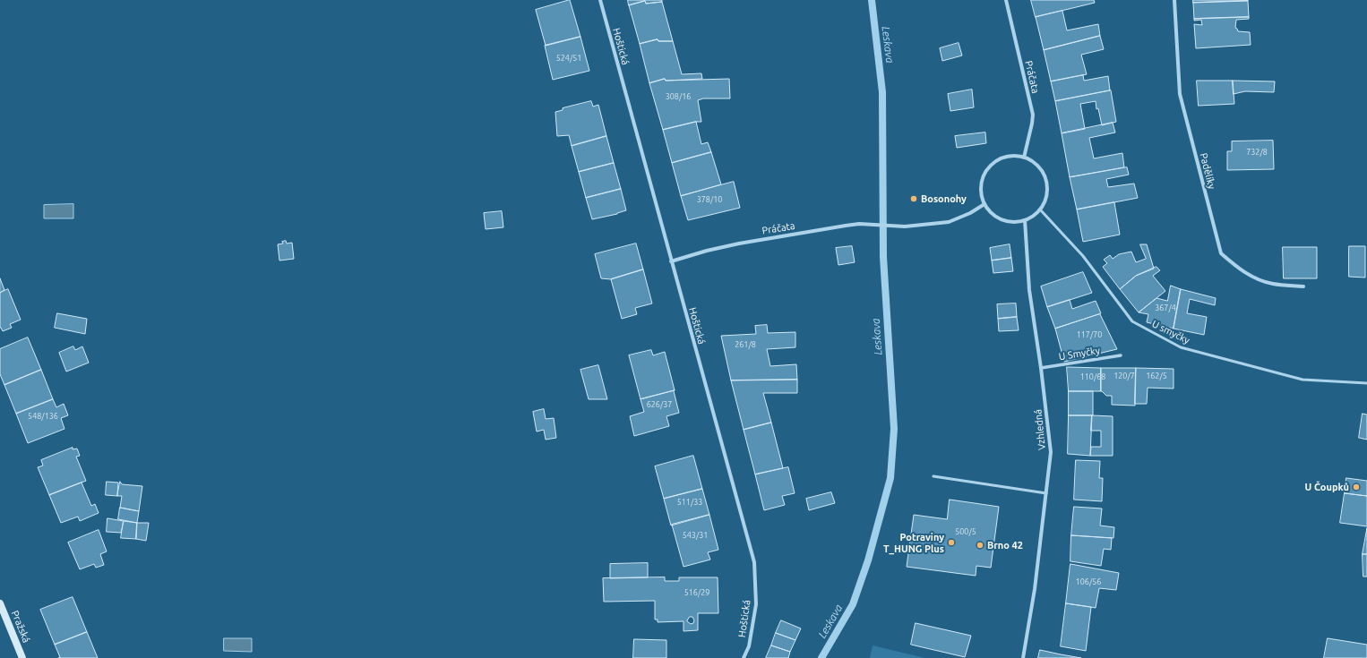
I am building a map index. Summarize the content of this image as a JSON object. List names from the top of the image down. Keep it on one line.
{"streets":{"main road":["Pražská"],"street":["Hoštická","Práčata","Padělíky","U Smyčky","Vzhledná"],"lane":["U smyčky"]},"crossings":[["Hoštická","Práčata"],["Práčata","U smyčky"],["Práčata","Vzhledná"],["U smyčky","Vzhledná"],["U Smyčky","Vzhledná"]],"water":["Leskava"],"places":["Bosonohy","U Čoupků","Potraviny T_HUNG Plus","Brno 42"],"house_numbers":["524/51","308/16","732/8","378/10","367/4","117/70","261/8","120/7","162/5","110/68","626/37","548/136","511/33","500/5","543/31","106/56","516/29"]}
